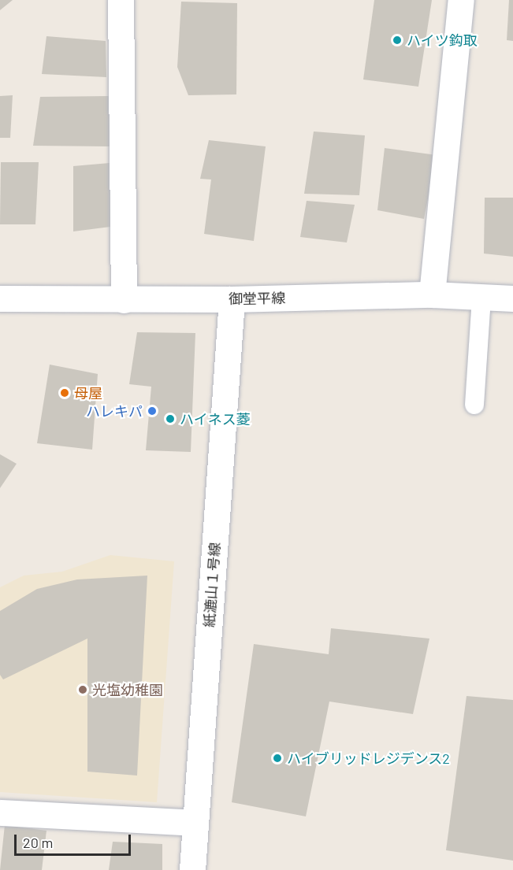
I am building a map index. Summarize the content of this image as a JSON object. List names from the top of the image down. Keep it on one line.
{"streets":{"street":["御堂平線","紙漉山１号線"]},"crossings":[["御堂平線","紙漉山１号線"]],"places":["ハイツ鈎取","母屋","ハレキパ","ハイネス菱","光塩幼稚園","ハイブリッドレジデンス2"],"scale_bar":"20 m"}
